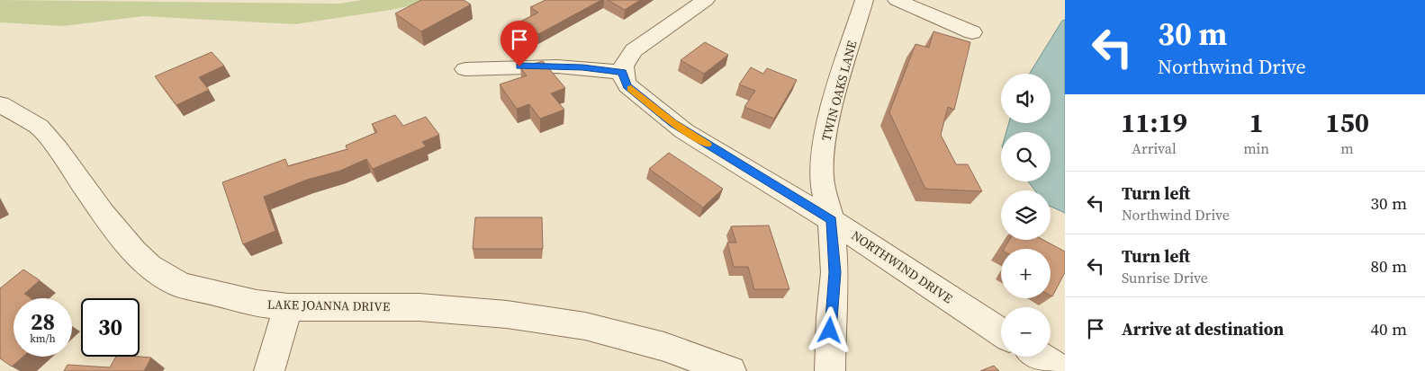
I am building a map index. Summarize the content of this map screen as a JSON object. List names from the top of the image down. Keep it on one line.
{"streets":{"street":["TWIN OAKS LANE","NORTHWIND DRIVE","LAKE JOANNA DRIVE"]},"crossings":[["TWIN OAKS LANE","NORTHWIND DRIVE"]],"page":{"turn":["30 m","Northwind Drive"],"map_buttons":["+","−"],"eta":["11:19","Arrival","1","min","150","m"],"list":[{"name":"Turn left","note":"Northwind Drive","value":"30 m"},{"name":"Turn left","note":"Sunrise Drive","value":"80 m"},{"name":"Arrive at destination","value":"40 m"}],"speed":"28 km/h","limit":"30"}}
